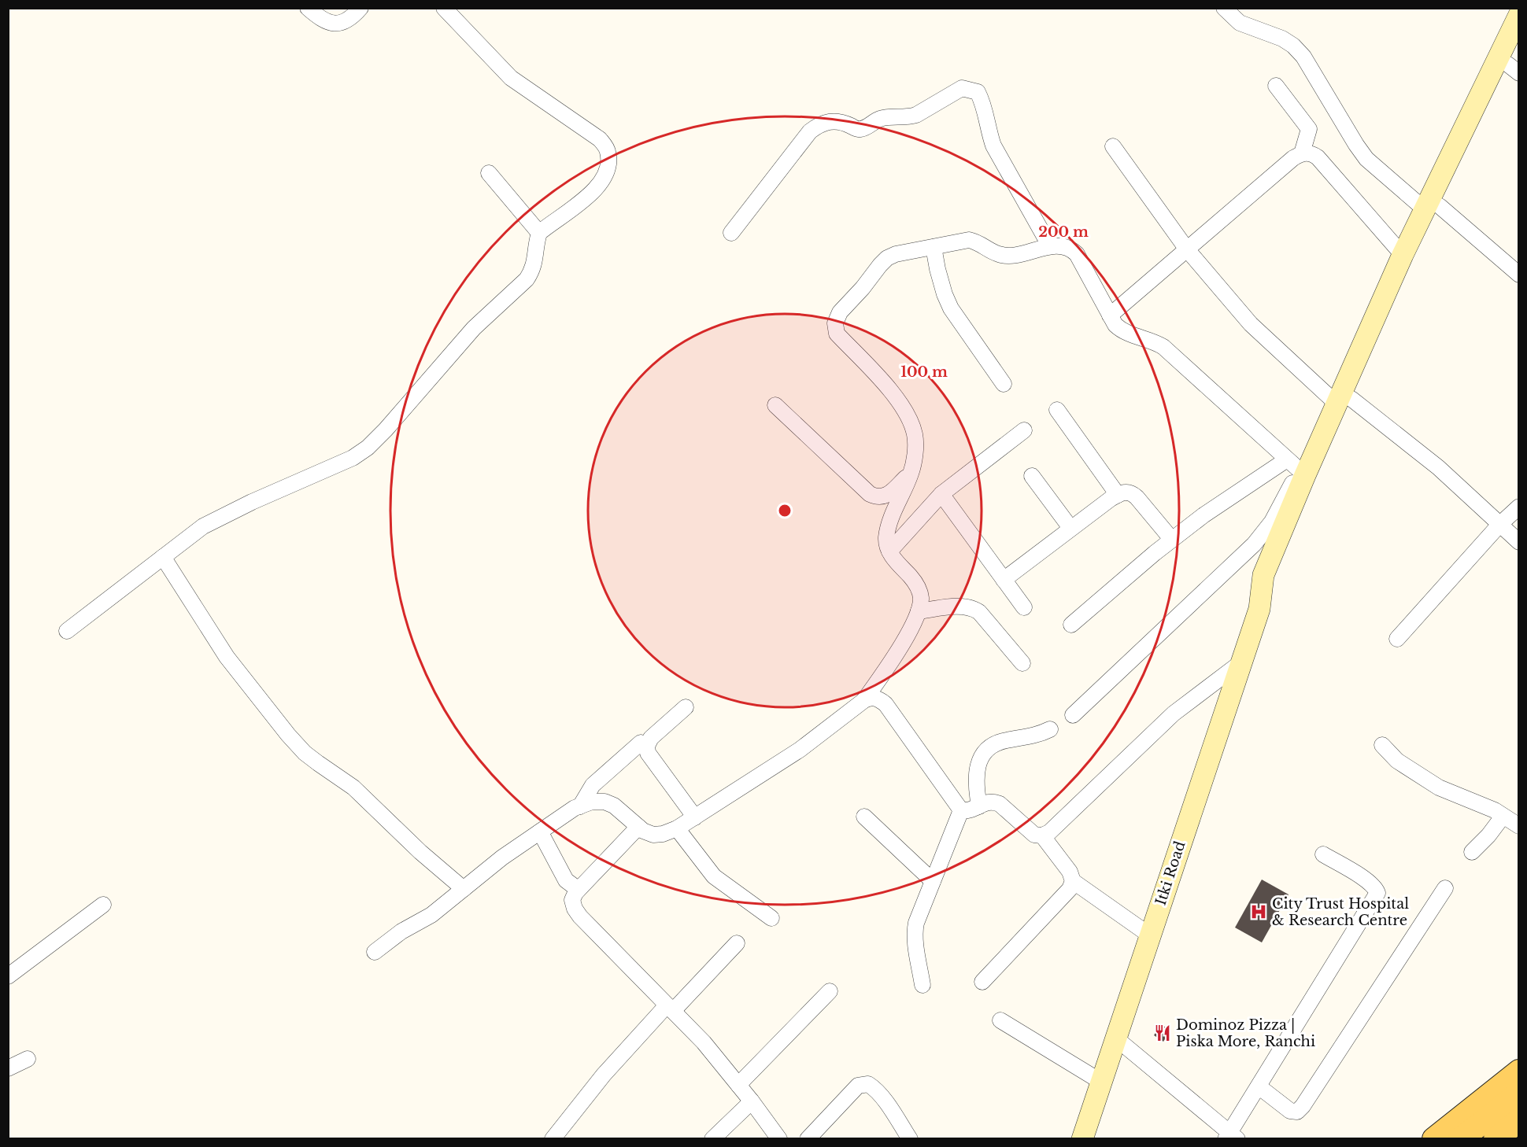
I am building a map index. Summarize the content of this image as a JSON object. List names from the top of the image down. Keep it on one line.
{"streets":{"street":["Itki Road"]},"places":{"hospital":["City Trust Hospital & Research Centre"],"restaurant":["Dominoz Pizza | Piska More, Ranchi"]},"rings":["200 m","100 m"]}
